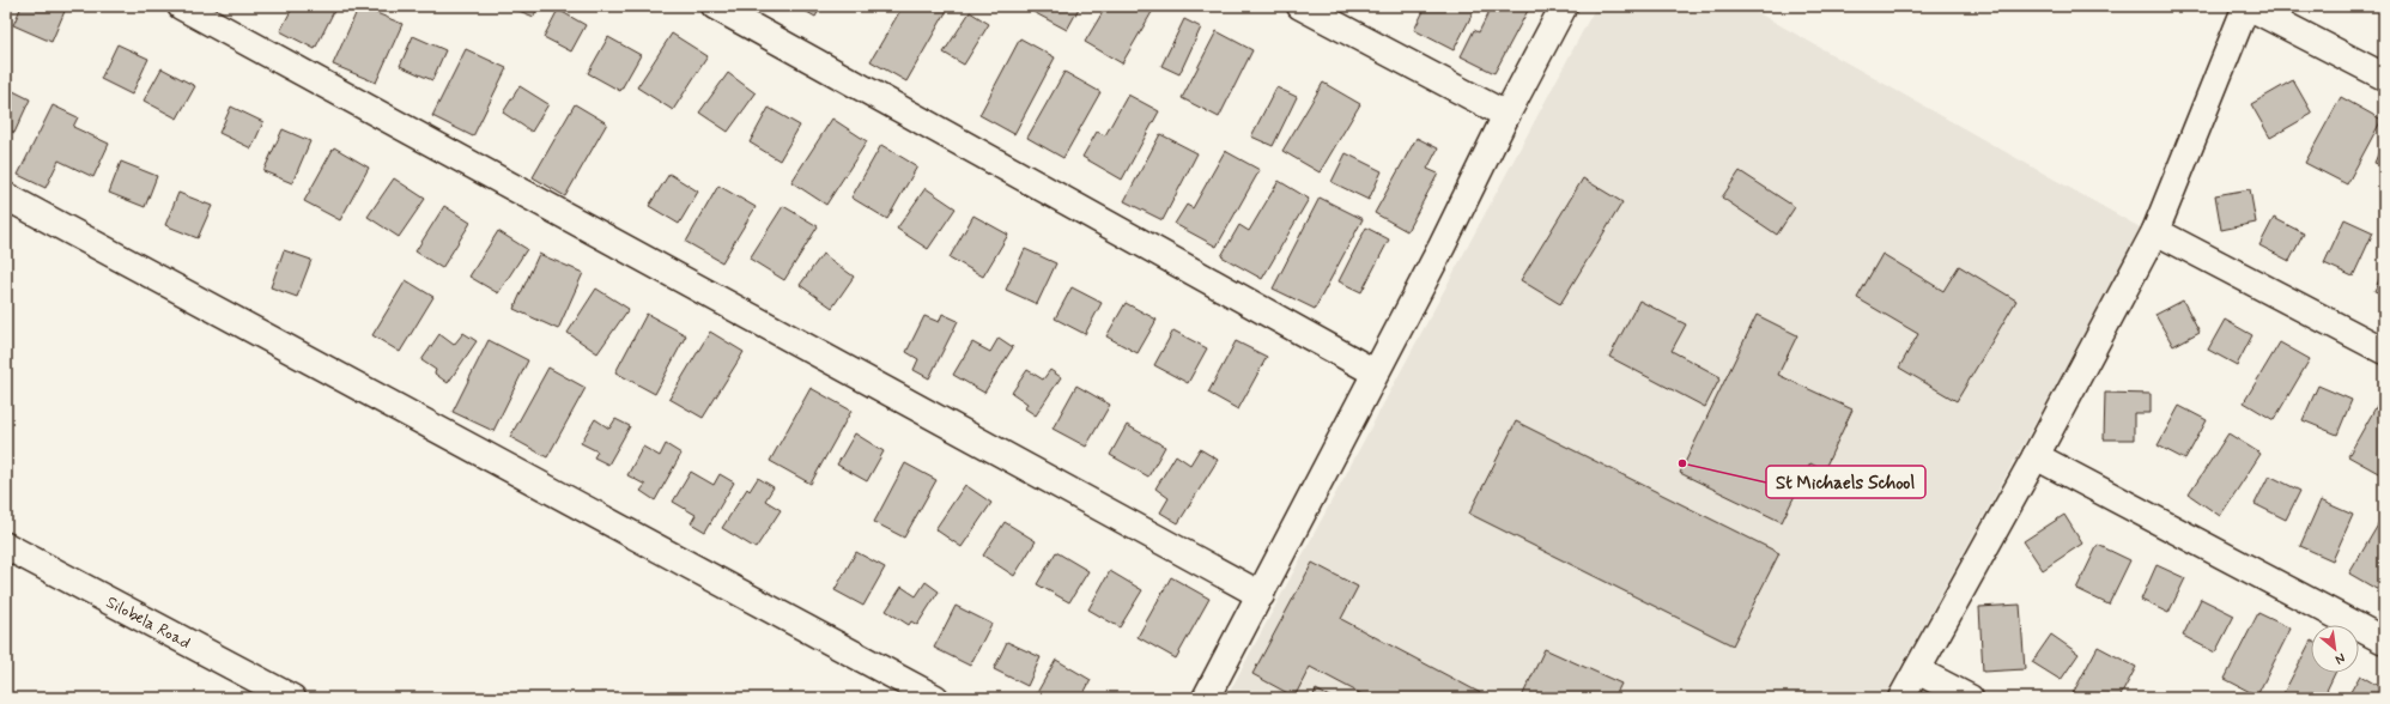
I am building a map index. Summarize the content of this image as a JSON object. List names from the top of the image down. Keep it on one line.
{"streets":{"street":["Silobela Road"]},"places":["St Michaels School"],"north":"bottom right"}
